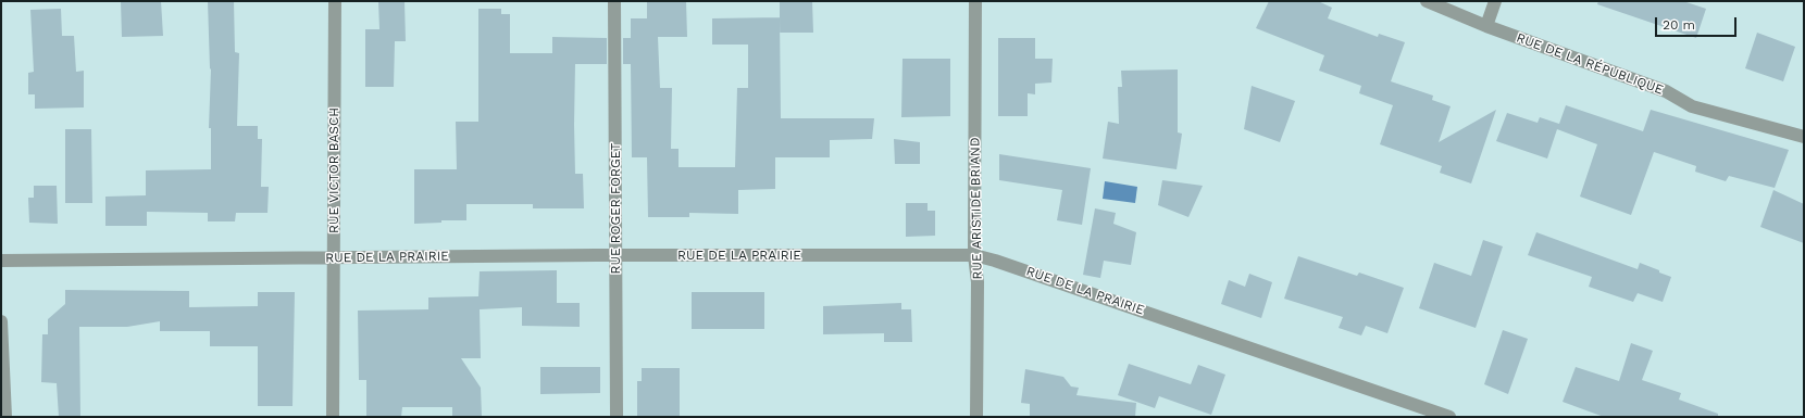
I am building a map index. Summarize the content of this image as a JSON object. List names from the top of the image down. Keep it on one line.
{"streets":{"street":["RUE DE LA RÉPUBLIQUE","RUE VICTOR BASCH","RUE ROGER FORGET","RUE ARISTIDE BRIAND","RUE DE LA PRAIRIE"]},"crossings":[["RUE VICTOR BASCH","RUE DE LA PRAIRIE"],["RUE ROGER FORGET","RUE DE LA PRAIRIE"],["RUE ARISTIDE BRIAND","RUE DE LA PRAIRIE"]],"scale_bar":"20 m"}
